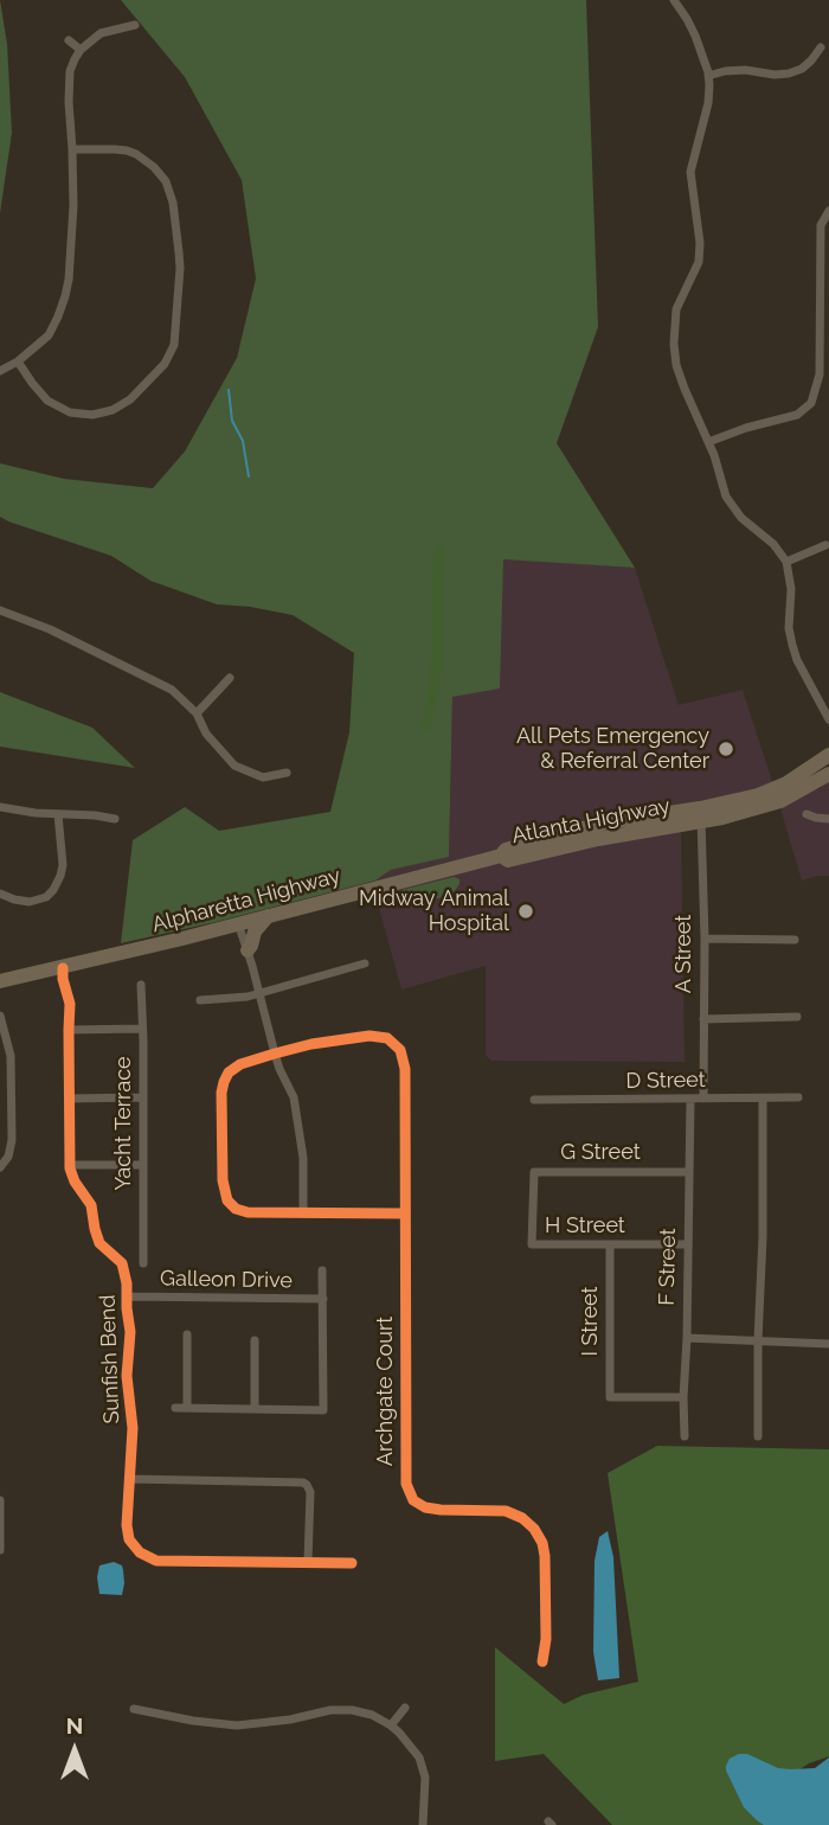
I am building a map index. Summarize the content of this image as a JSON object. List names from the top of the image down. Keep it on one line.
{"streets":{"main road":["Atlanta Highway","Alpharetta Highway"],"street":["A Street","D Street","Yacht Terrace","G Street","H Street","F Street","Galleon Drive","I Street","Sunfish Bend","Archgate Court"]},"crossings":[["Atlanta Highway","Alpharetta Highway"],["Atlanta Highway","A Street"],["Alpharetta Highway","Sunfish Bend"],["A Street","D Street"],["D Street","F Street"],["G Street","H Street"],["G Street","F Street"],["H Street","F Street"],["H Street","I Street"],["F Street","I Street"],["Galleon Drive","Sunfish Bend"]],"places":["All Pets Emergency & Referral Center","Midway Animal Hospital"],"north":"top"}
